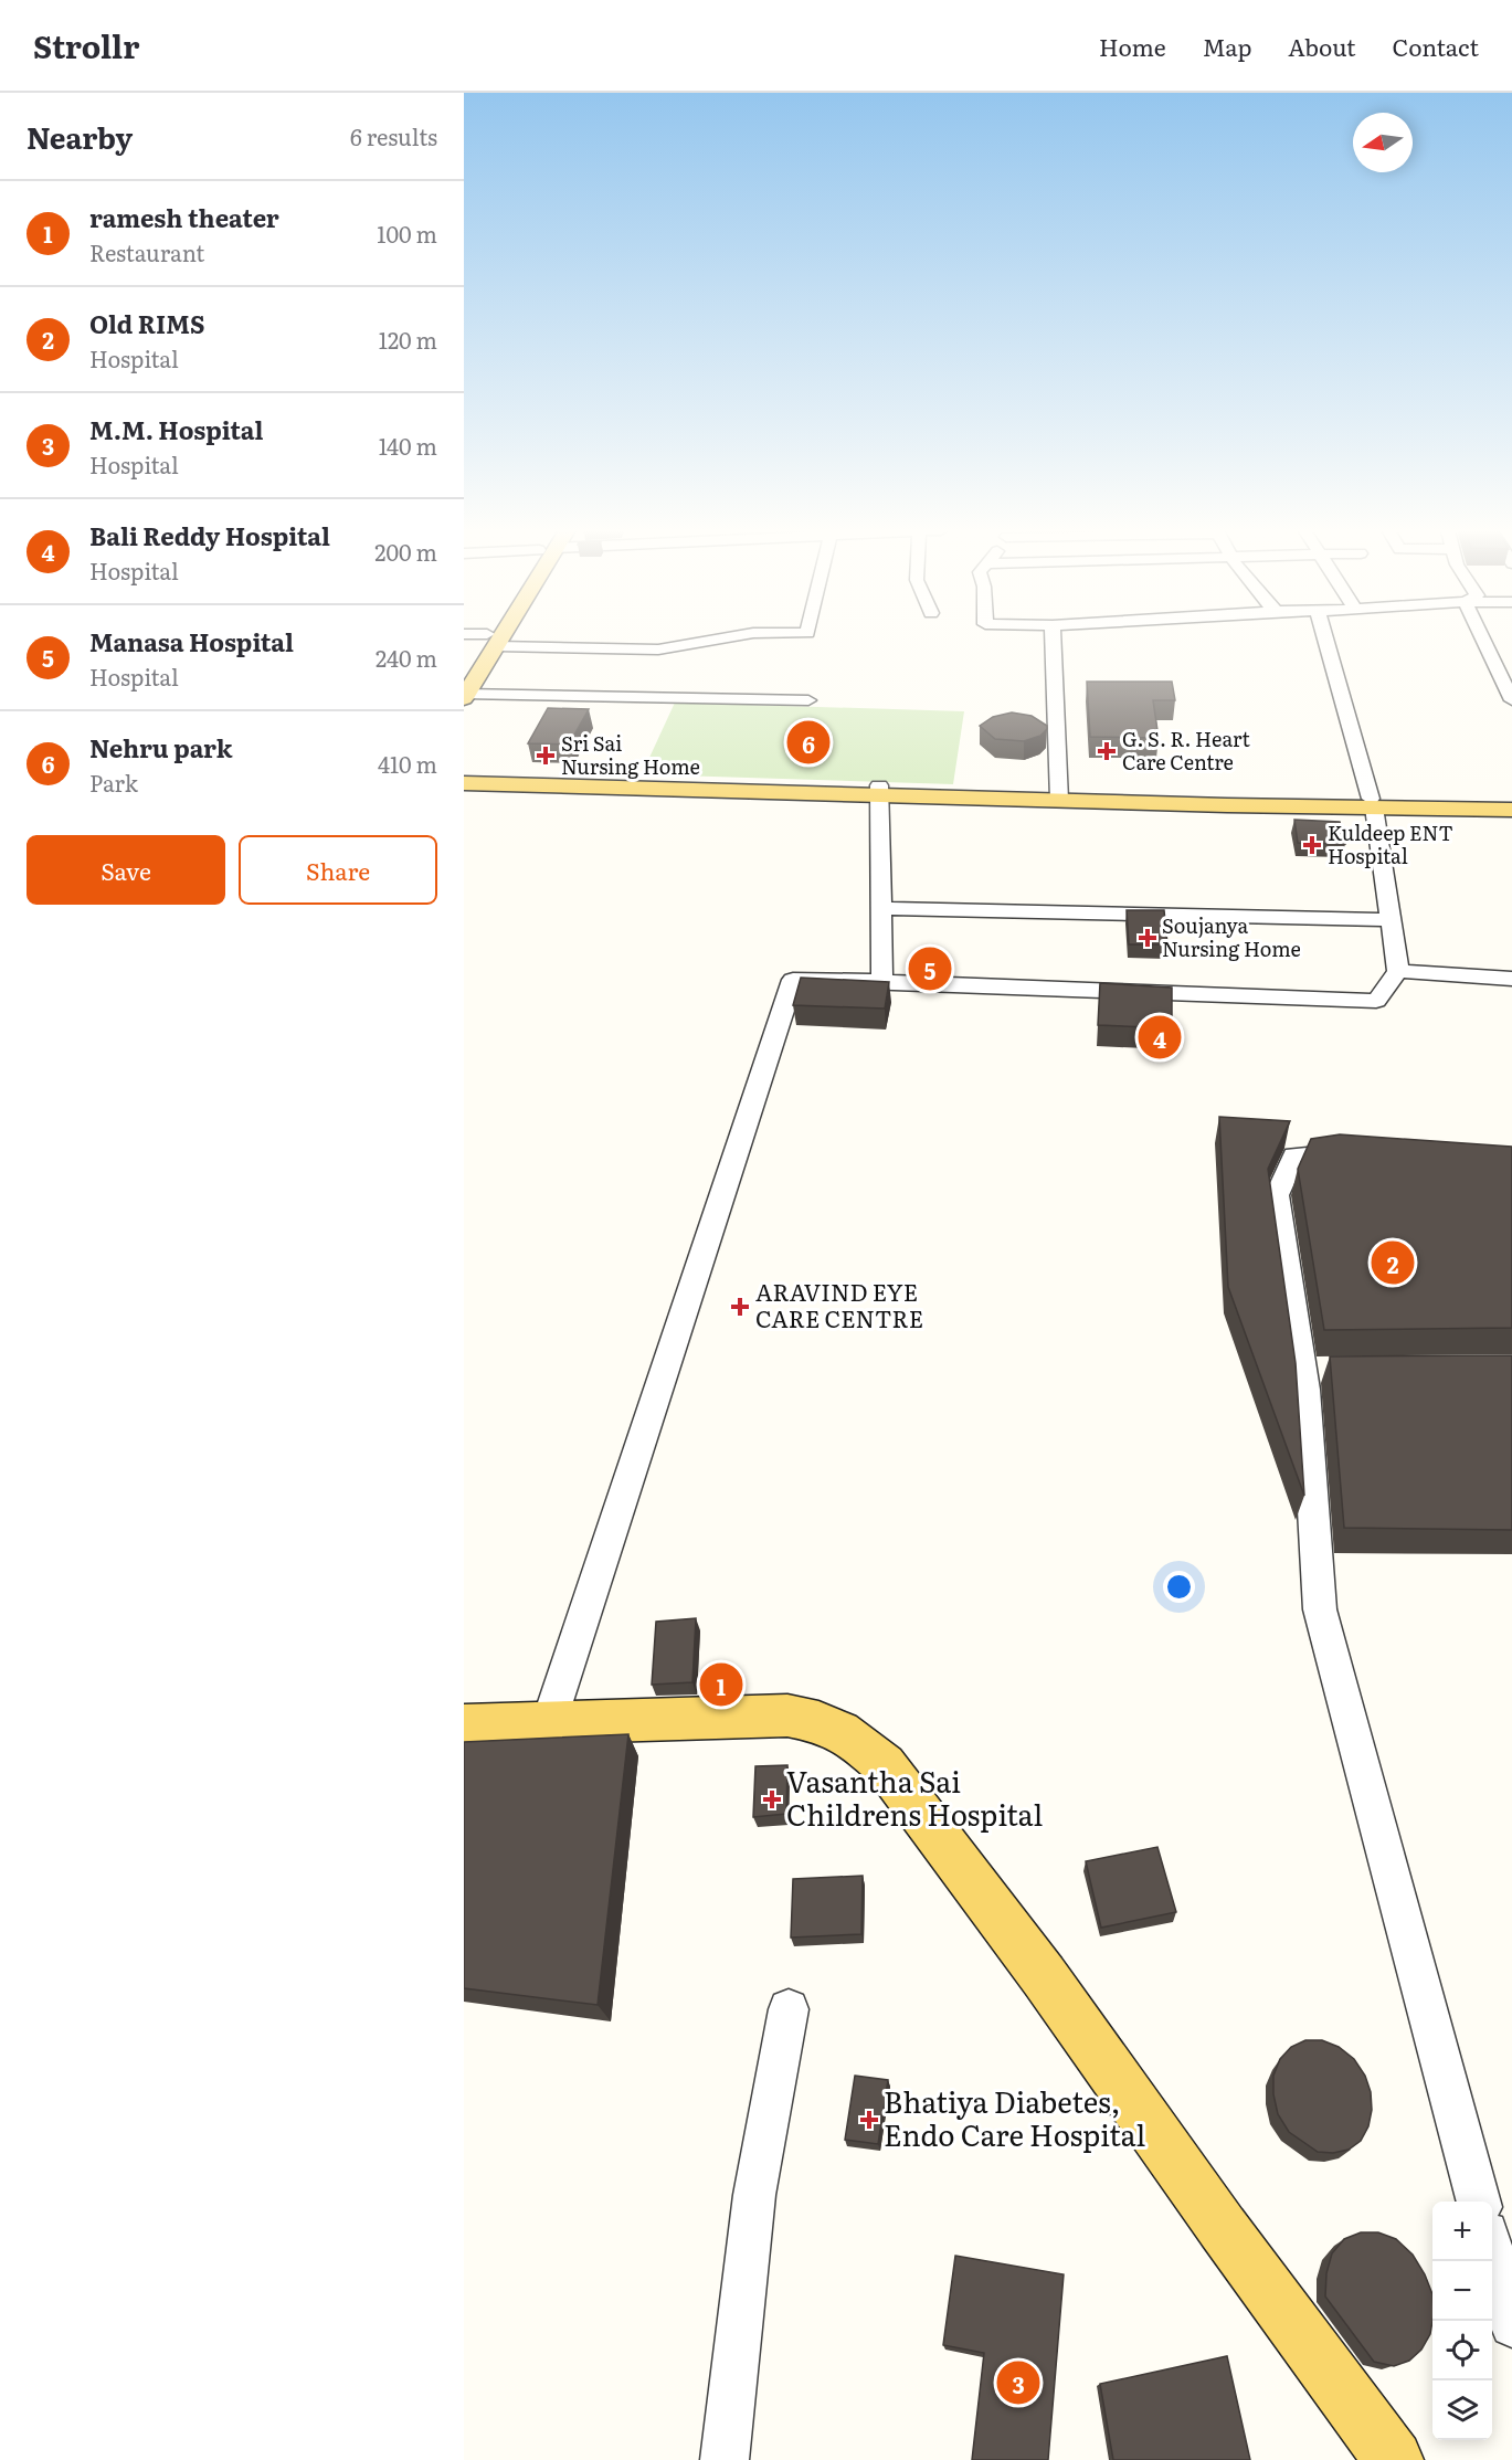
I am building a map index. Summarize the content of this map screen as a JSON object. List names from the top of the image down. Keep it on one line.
{"places":{"health":["G. S. R. Heart Care Centre","Sri Sai Nursing Home","Kuldeep ENT Hospital","Soujanya Nursing Home","ARAVIND EYE CARE CENTRE","Vasantha Sai Childrens Hospital","Bhatiya Diabetes, Endo Care Hospital"]},"north":"left","page":{"header":"Strollr","nav":["Home","Map","About","Contact"],"heading":["Nearby","6 results"],"list":[{"mark":"1","name":"ramesh theater","note":"Restaurant","value":"100 m"},{"mark":"2","name":"Old RIMS","note":"Hospital","value":"120 m"},{"mark":"3","name":"M.M. Hospital","note":"Hospital","value":"140 m"},{"mark":"4","name":"Bali Reddy Hospital","note":"Hospital","value":"200 m"},{"mark":"5","name":"Manasa Hospital","note":"Hospital","value":"240 m"},{"mark":"6","name":"Nehru park","note":"Park","value":"410 m"}],"pins":["6","5","4","2","1","3"],"buttons":["Save","Share"],"map_buttons":["+","−"]}}
